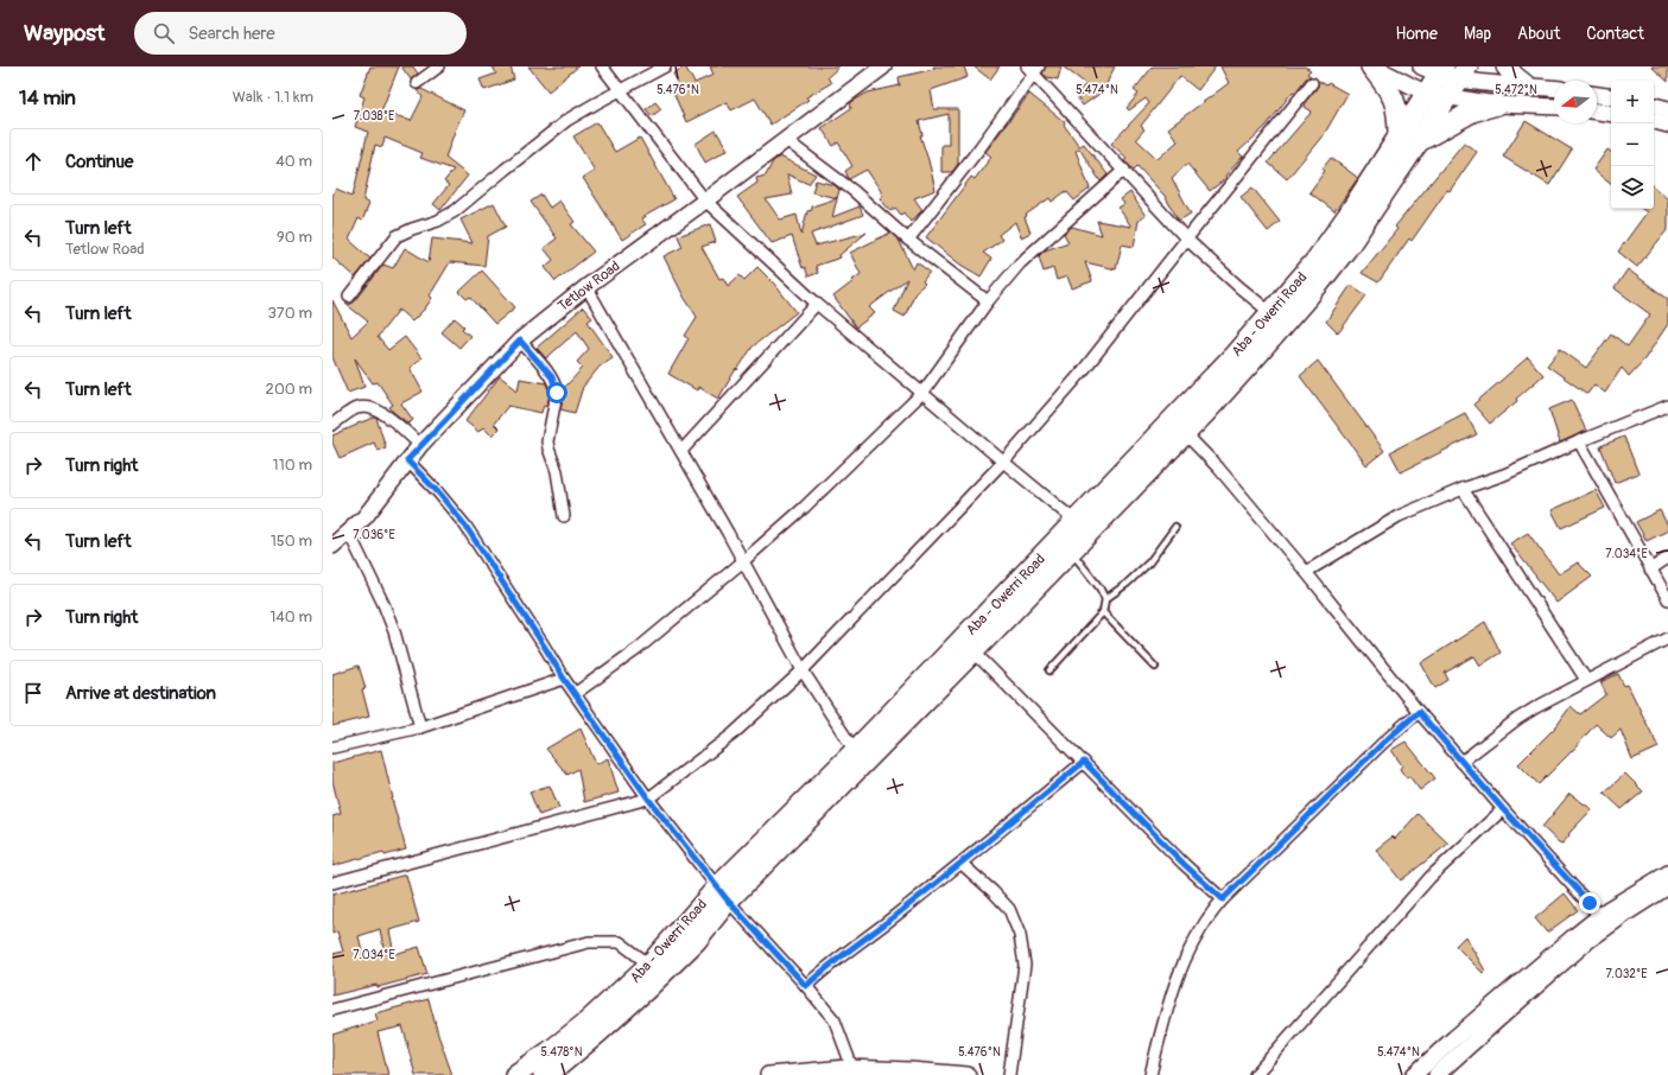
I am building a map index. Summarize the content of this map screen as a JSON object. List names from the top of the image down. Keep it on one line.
{"streets":{"highway":["Aba - Owerri Road"],"main road":["Tetlow Road"]},"north":"left","page":{"header":"Waypost","search":"Search here","nav":["Home","Map","About","Contact"],"heading":["14 min","Walk · 1.1 km"],"map_buttons":["+","−"],"list":[["Continue","40 m"],["Turn left","Tetlow Road","90 m"],["Turn left","370 m"],["Turn left","200 m"],["Turn right","110 m"],["Turn left","150 m"],["Turn right","140 m"],"Arrive at destination"]},"coordinates":["5.476°N","5.474°N","5.472°N","7.038°E","7.036°E","7.034°E","7.032°E","5.478°N"]}
